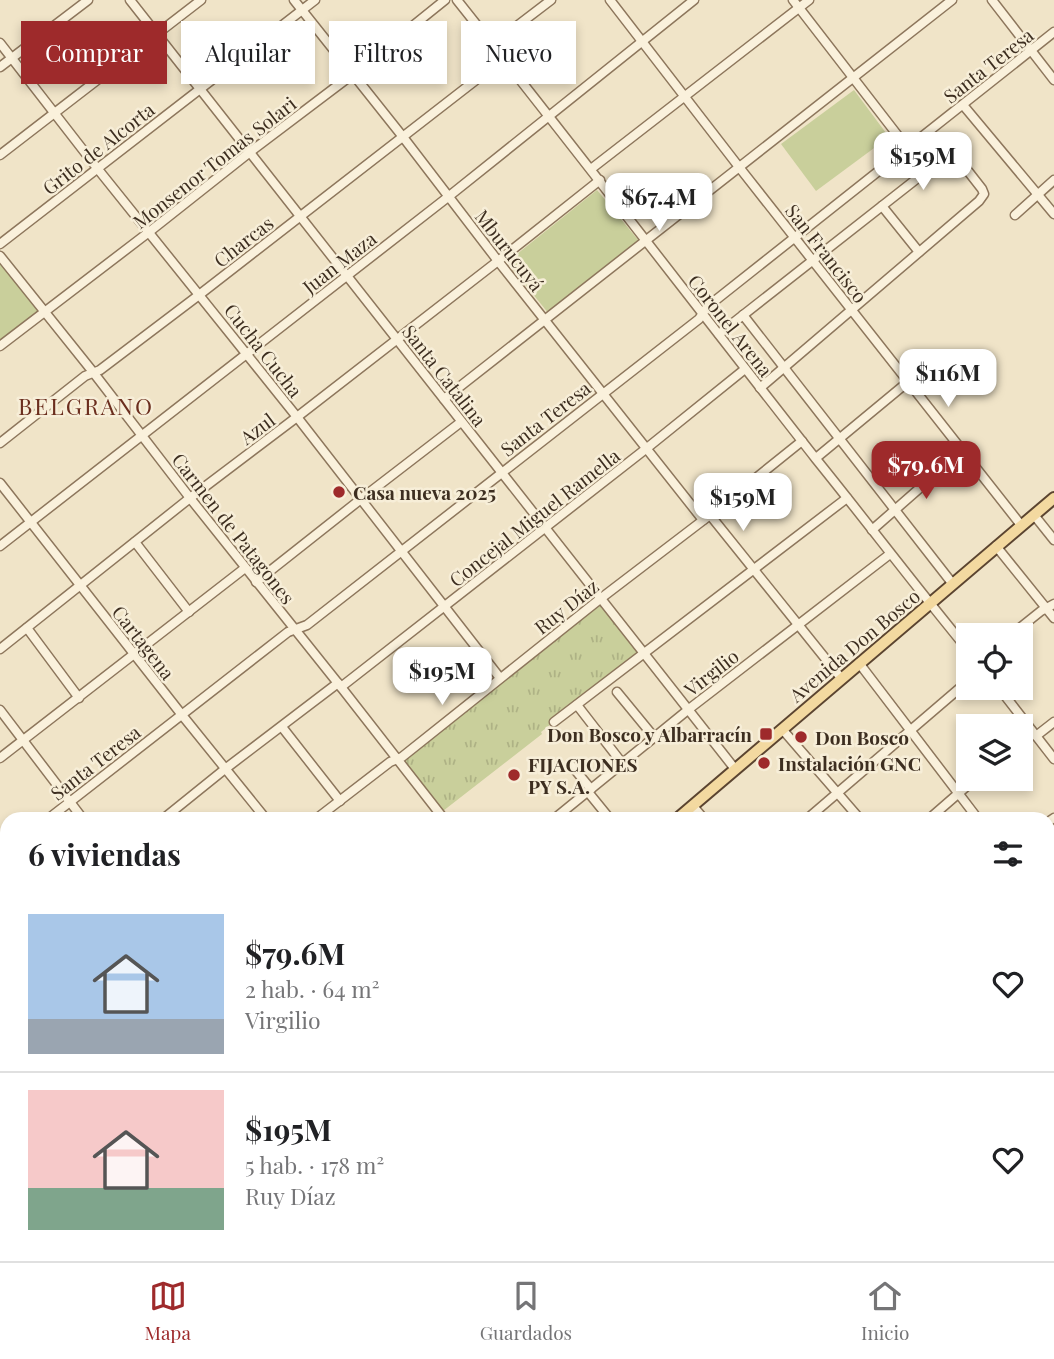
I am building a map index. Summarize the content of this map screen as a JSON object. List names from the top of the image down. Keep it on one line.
{"streets":{"main road":["Avenida Don Bosco"],"street":["Santa Teresa","Grito de Alcorta","Monsenor Tomas Solari","Charcas","Mburucuyá","San Francisco","Juan Maza","Coronel Arena","Cucha Cucha","Santa Catalina","Azul","Concejal Miguel Ramella","Carmen de Patagones","Ruy Díaz","Cartagena","Virgilio"]},"crossings":[["Santa Teresa","Mburucuyá"],["Santa Teresa","San Francisco"],["Santa Teresa","Coronel Arena"],["Santa Teresa","Cucha Cucha"],["Santa Teresa","Santa Catalina"],["Santa Teresa","Carmen de Patagones"],["Santa Teresa","Cartagena"],["Grito de Alcorta","Mburucuyá"],["Grito de Alcorta","Cucha Cucha"],["Grito de Alcorta","Santa Catalina"],["Monsenor Tomas Solari","Cucha Cucha"],["Monsenor Tomas Solari","Santa Catalina"],["Monsenor Tomas Solari","Carmen de Patagones"],["Charcas","Mburucuyá"],["Charcas","Cucha Cucha"],["Charcas","Santa Catalina"],["Charcas","Carmen de Patagones"],["Mburucuyá","Juan Maza"],["Mburucuyá","Azul"],["Mburucuyá","Concejal Miguel Ramella"],["Mburucuyá","Ruy Díaz"],["Mburucuyá","Avenida Don Bosco"],["Mburucuyá","Virgilio"],["San Francisco","Juan Maza"],["San Francisco","Avenida Don Bosco"],["Juan Maza","Coronel Arena"],["Juan Maza","Cucha Cucha"],["Juan Maza","Santa Catalina"],["Juan Maza","Carmen de Patagones"],["Juan Maza","Cartagena"],["Coronel Arena","Azul"],["Coronel Arena","Concejal Miguel Ramella"],["Coronel Arena","Ruy Díaz"],["Coronel Arena","Avenida Don Bosco"],["Coronel Arena","Virgilio"],["Cucha Cucha","Azul"],["Cucha Cucha","Concejal Miguel Ramella"],["Cucha Cucha","Ruy Díaz"],["Santa Catalina","Azul"],["Santa Catalina","Concejal Miguel Ramella"],["Santa Catalina","Ruy Díaz"],["Santa Catalina","Avenida Don Bosco"],["Santa Catalina","Virgilio"],["Azul","Carmen de Patagones"],["Azul","Cartagena"],["Concejal Miguel Ramella","Carmen de Patagones"],["Concejal Miguel Ramella","Cartagena"],["Carmen de Patagones","Ruy Díaz"]],"districts":["BELGRANO"],"places":{"other":["Casa nueva 2025","Don Bosco","Instalación GNC","FIJACIONES PY S.A."],"transit":["Don Bosco y Albarracín"]},"page":{"chip":["Comprar","Alquilar","Filtros","Nuevo"],"price":["$159M","$67.4M","$116M","$79.6M","$159M","$195M"],"heading":"6 viviendas","list":[{"name":"$79.6M","note":"2 hab. · 64 m² · Virgilio"},{"name":"$195M","note":"5 hab. · 178 m² · Ruy Díaz"}],"tabs":["Mapa","Guardados","Inicio"]}}
